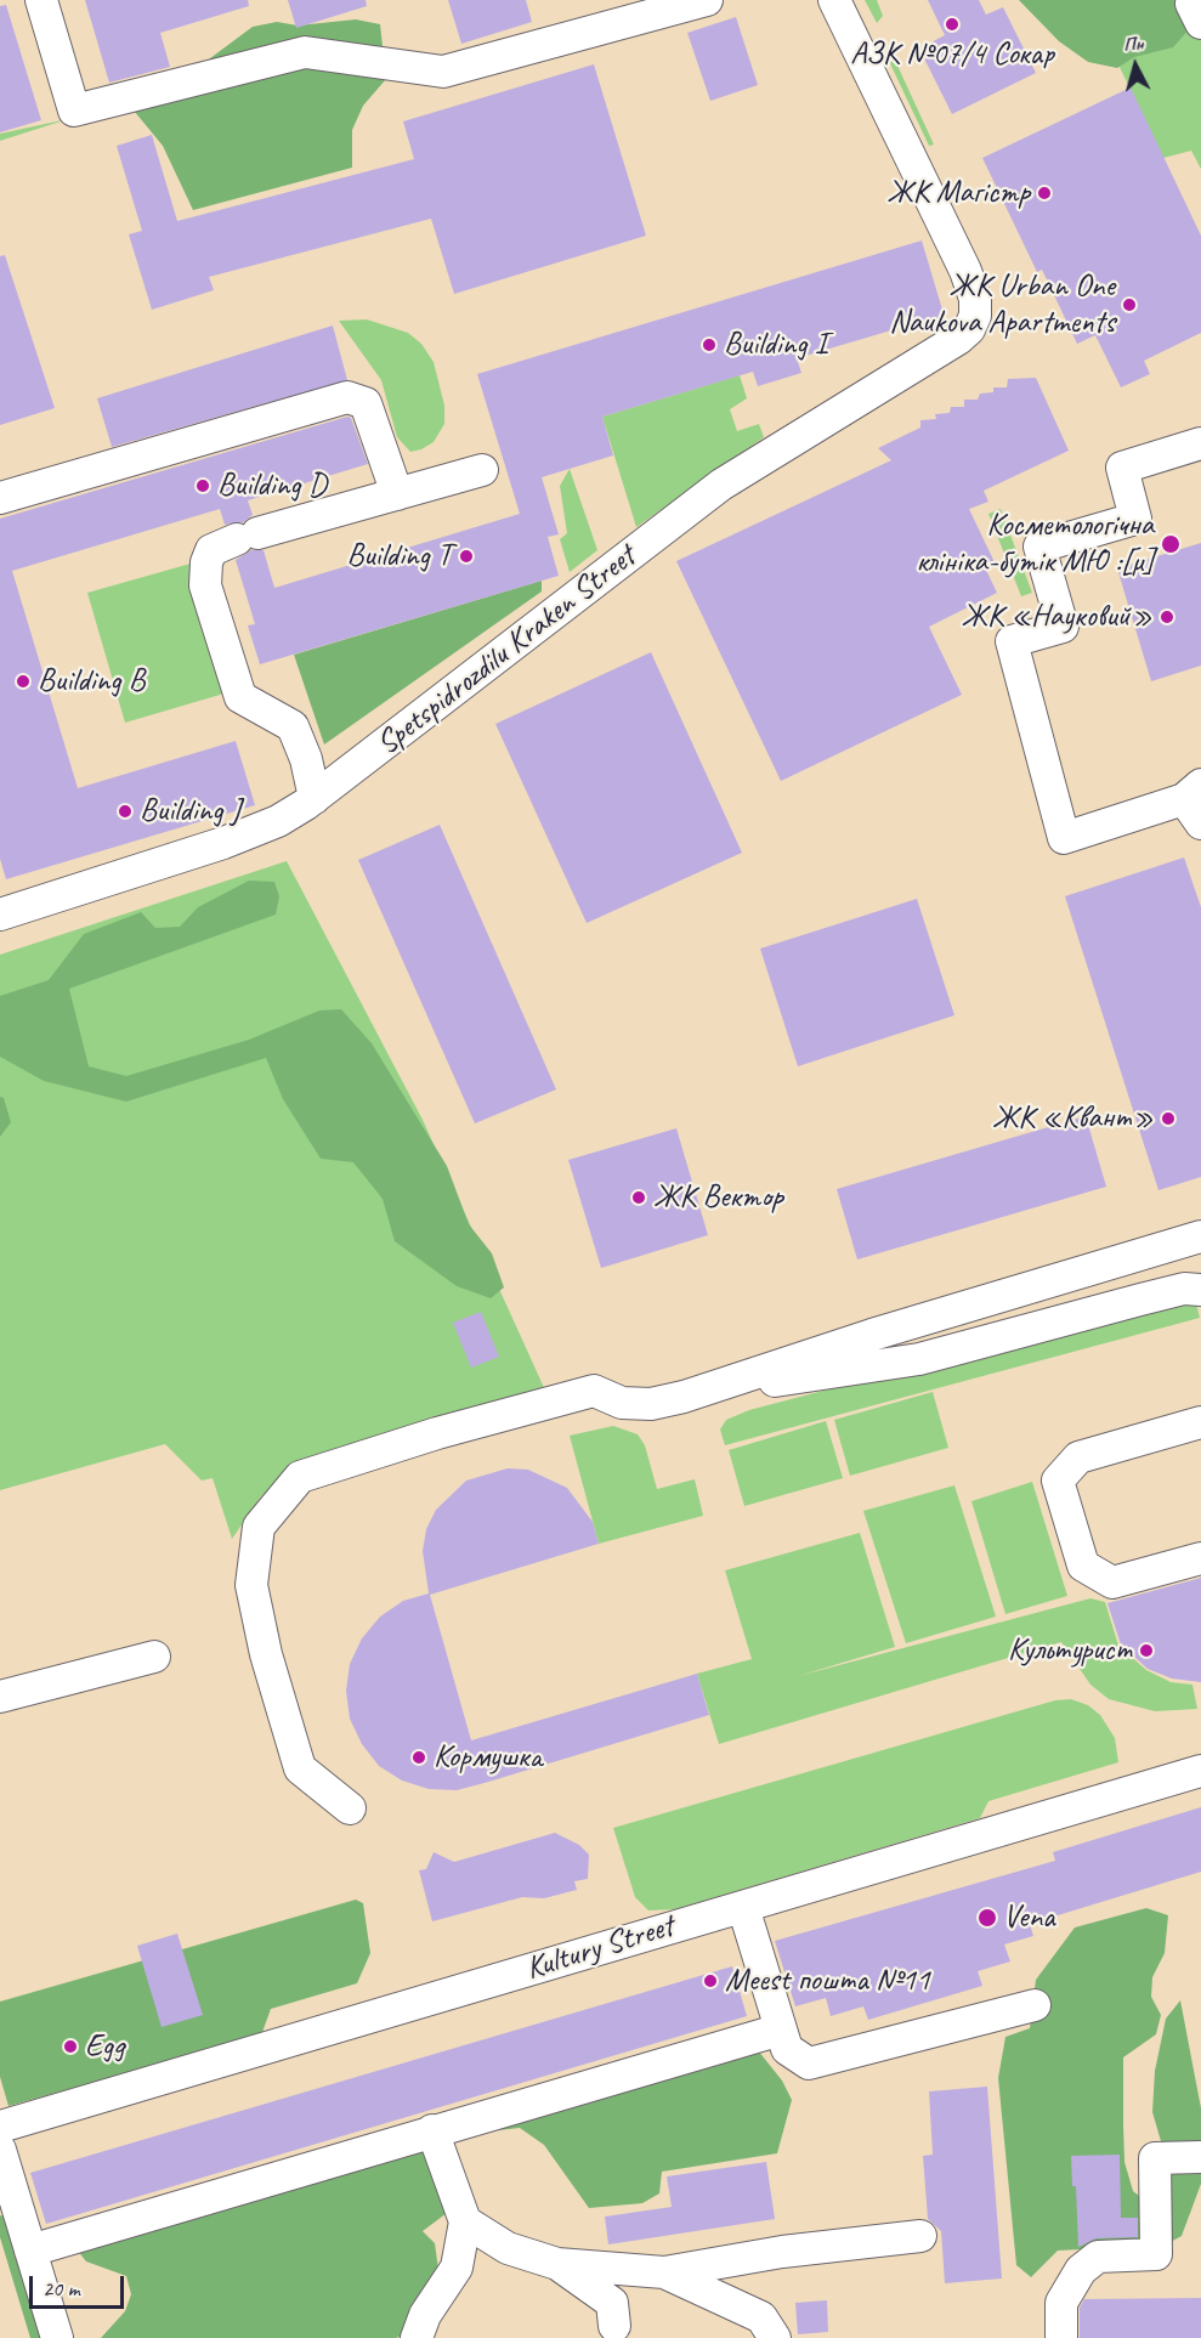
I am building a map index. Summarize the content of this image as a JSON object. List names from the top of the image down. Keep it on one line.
{"streets":{"street":["Spetspidrozdilu Kraken Street","Kultury Street"]},"places":["АЗК №07/4 Сокар","ЖК Магістр","ЖК Urban One Naukova Apartments","Building І","Building D","Косметологічна клініка-бутік МЮ :[μ]","Building T","ЖК «Науковий»","Building B","Building J","ЖК «Квант»","ЖК Вектор","Культурист","Кормушка","Vena","Meest пошта №11","Egg"],"scale_bar":"20 m","north":"top"}
